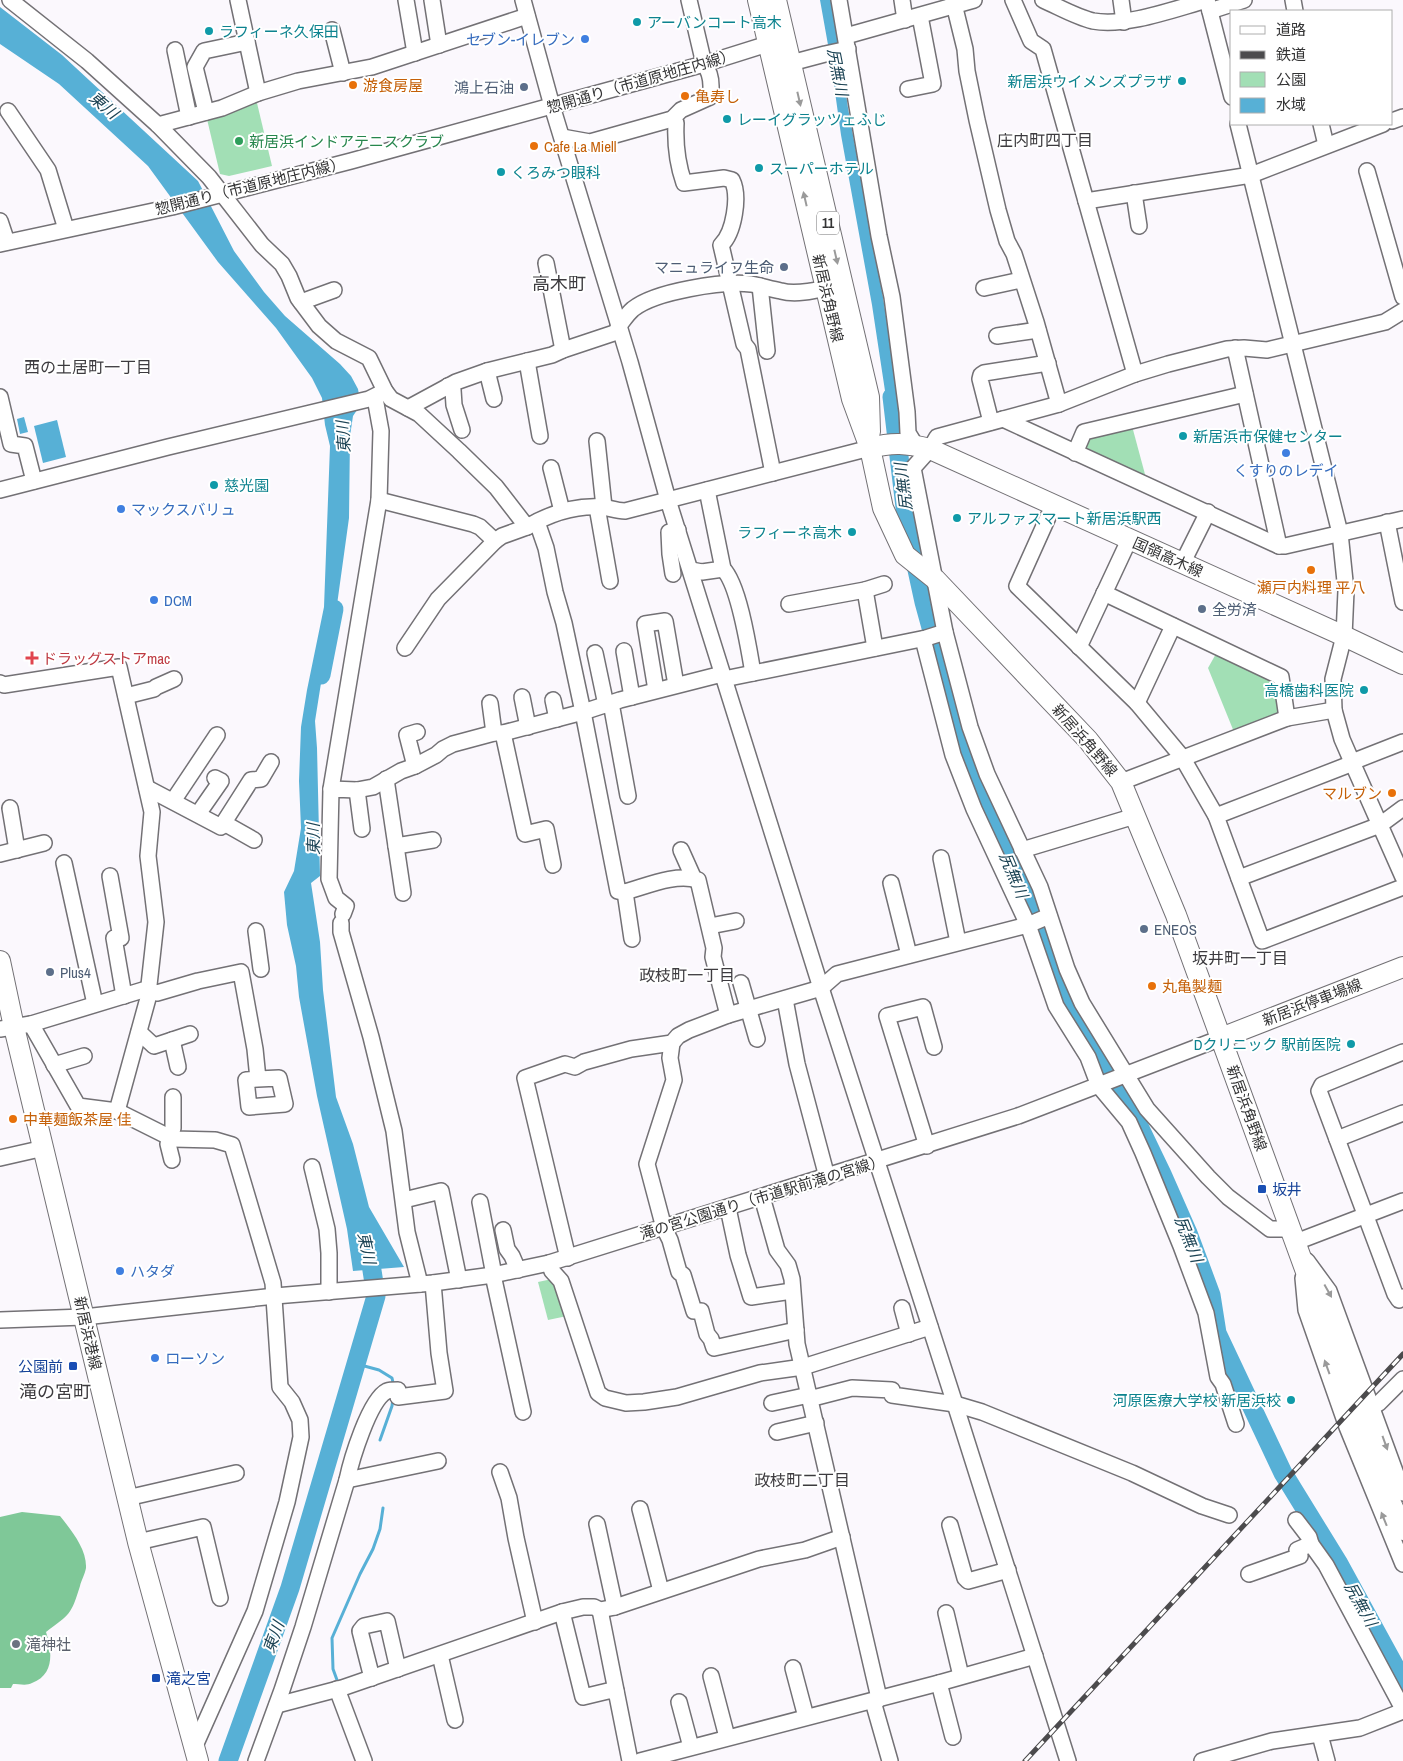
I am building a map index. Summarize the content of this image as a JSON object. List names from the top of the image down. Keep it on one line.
{"streets":{"main road":["11","新居浜角野線","国領高木線","新居浜停車場線","新居浜港線"],"street":["惣開通り（市道原地庄内線）","滝の宮公園通り（市道駅前滝の宮線）"]},"crossings":[["惣開通り（市道原地庄内線）","新居浜角野線"],["新居浜角野線","国領高木線"],["新居浜角野線","新居浜停車場線"]],"districts":["庄内町四丁目","高木町","西の土居町一丁目","坂井町一丁目","政枝町一丁目","滝の宮町","政枝町二丁目"],"water":["尻無川","東川"],"places":{"other":["アーバンコート高木","ラフィーネ久保田","セブン-イレブン","新居浜ウイメンズプラザ","游食房屋","鴻上石油","亀寿し","レーイグラッツェふじ","新居浜インドアテニスクラブ","Cafe La Miell","スーパーホテル","くろみつ眼科","マニュライフ生命","新居浜市保健センター","くすりのレデイ","慈光園","マックスバリュ","アルファスマート新居浜駅西","ラフィーネ高木","瀬戸内料理 平八","DCM","全労済","高橋歯科医院","マルブン","ENEOS","Plus4","丸亀製麺","Dクリニック 駅前医院","中華麺飯茶屋 佳","ハタダ","ローソン","河原医療大学校 新居浜校","滝神社"],"health":["ドラッグストアmac"],"transit":["坂井","公園前","滝之宮"]},"legend":["道路","鉄道","公園","水域"]}
